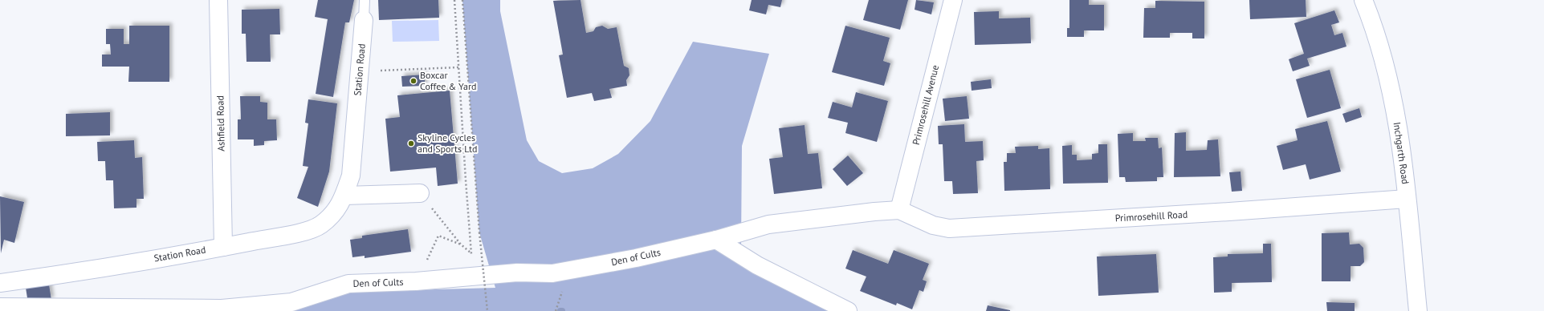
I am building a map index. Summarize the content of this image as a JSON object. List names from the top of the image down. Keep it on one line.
{"streets":{"street":["Station Road","Primrosehill Avenue","Ashfield Road","Inchgarth Road","Primrosehill Road","Den of Cults"]},"crossings":[["Station Road","Ashfield Road"],["Primrosehill Avenue","Primrosehill Road"],["Primrosehill Avenue","Den of Cults"],["Inchgarth Road","Primrosehill Road"],["Primrosehill Road","Den of Cults"]],"places":["Boxcar Coffee & Yard","Skyline Cycles and Sports Ltd"]}
